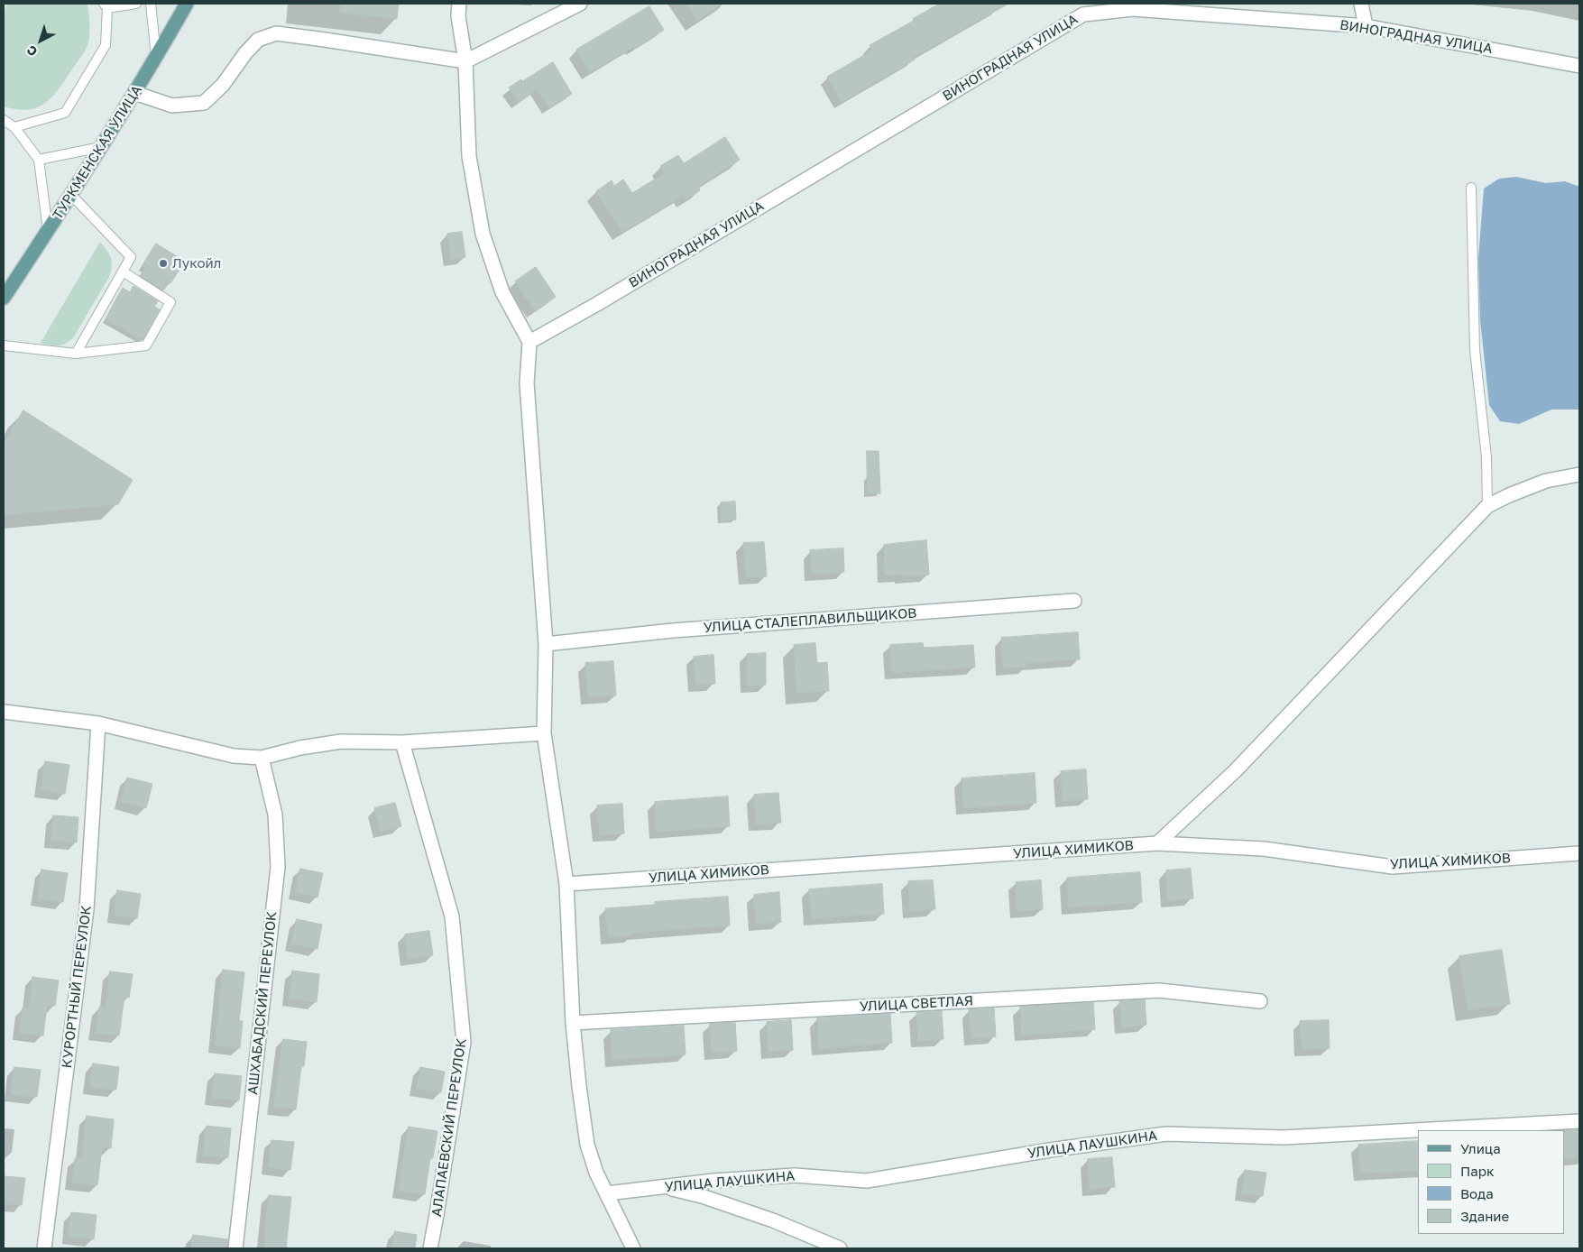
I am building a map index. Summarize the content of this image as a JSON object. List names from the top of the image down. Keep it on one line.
{"streets":{"main road":["ТУРКМЕНСКАЯ УЛИЦА"],"street":["ВИНОГРАДНАЯ УЛИЦА","УЛИЦА СТАЛЕПЛАВИЛЬЩИКОВ","УЛИЦА ХИМИКОВ","КУРОРТНЫЙ ПЕРЕУЛОК","АШХАБАДСКИЙ ПЕРЕУЛОК","УЛИЦА СВЕТЛАЯ","АЛАПАЕВСКИЙ ПЕРЕУЛОК","УЛИЦА ЛАУШКИНА"]},"places":["Лукойл"],"legend":["Улица","Парк","Вода","Здание"],"north":"bottom left"}
